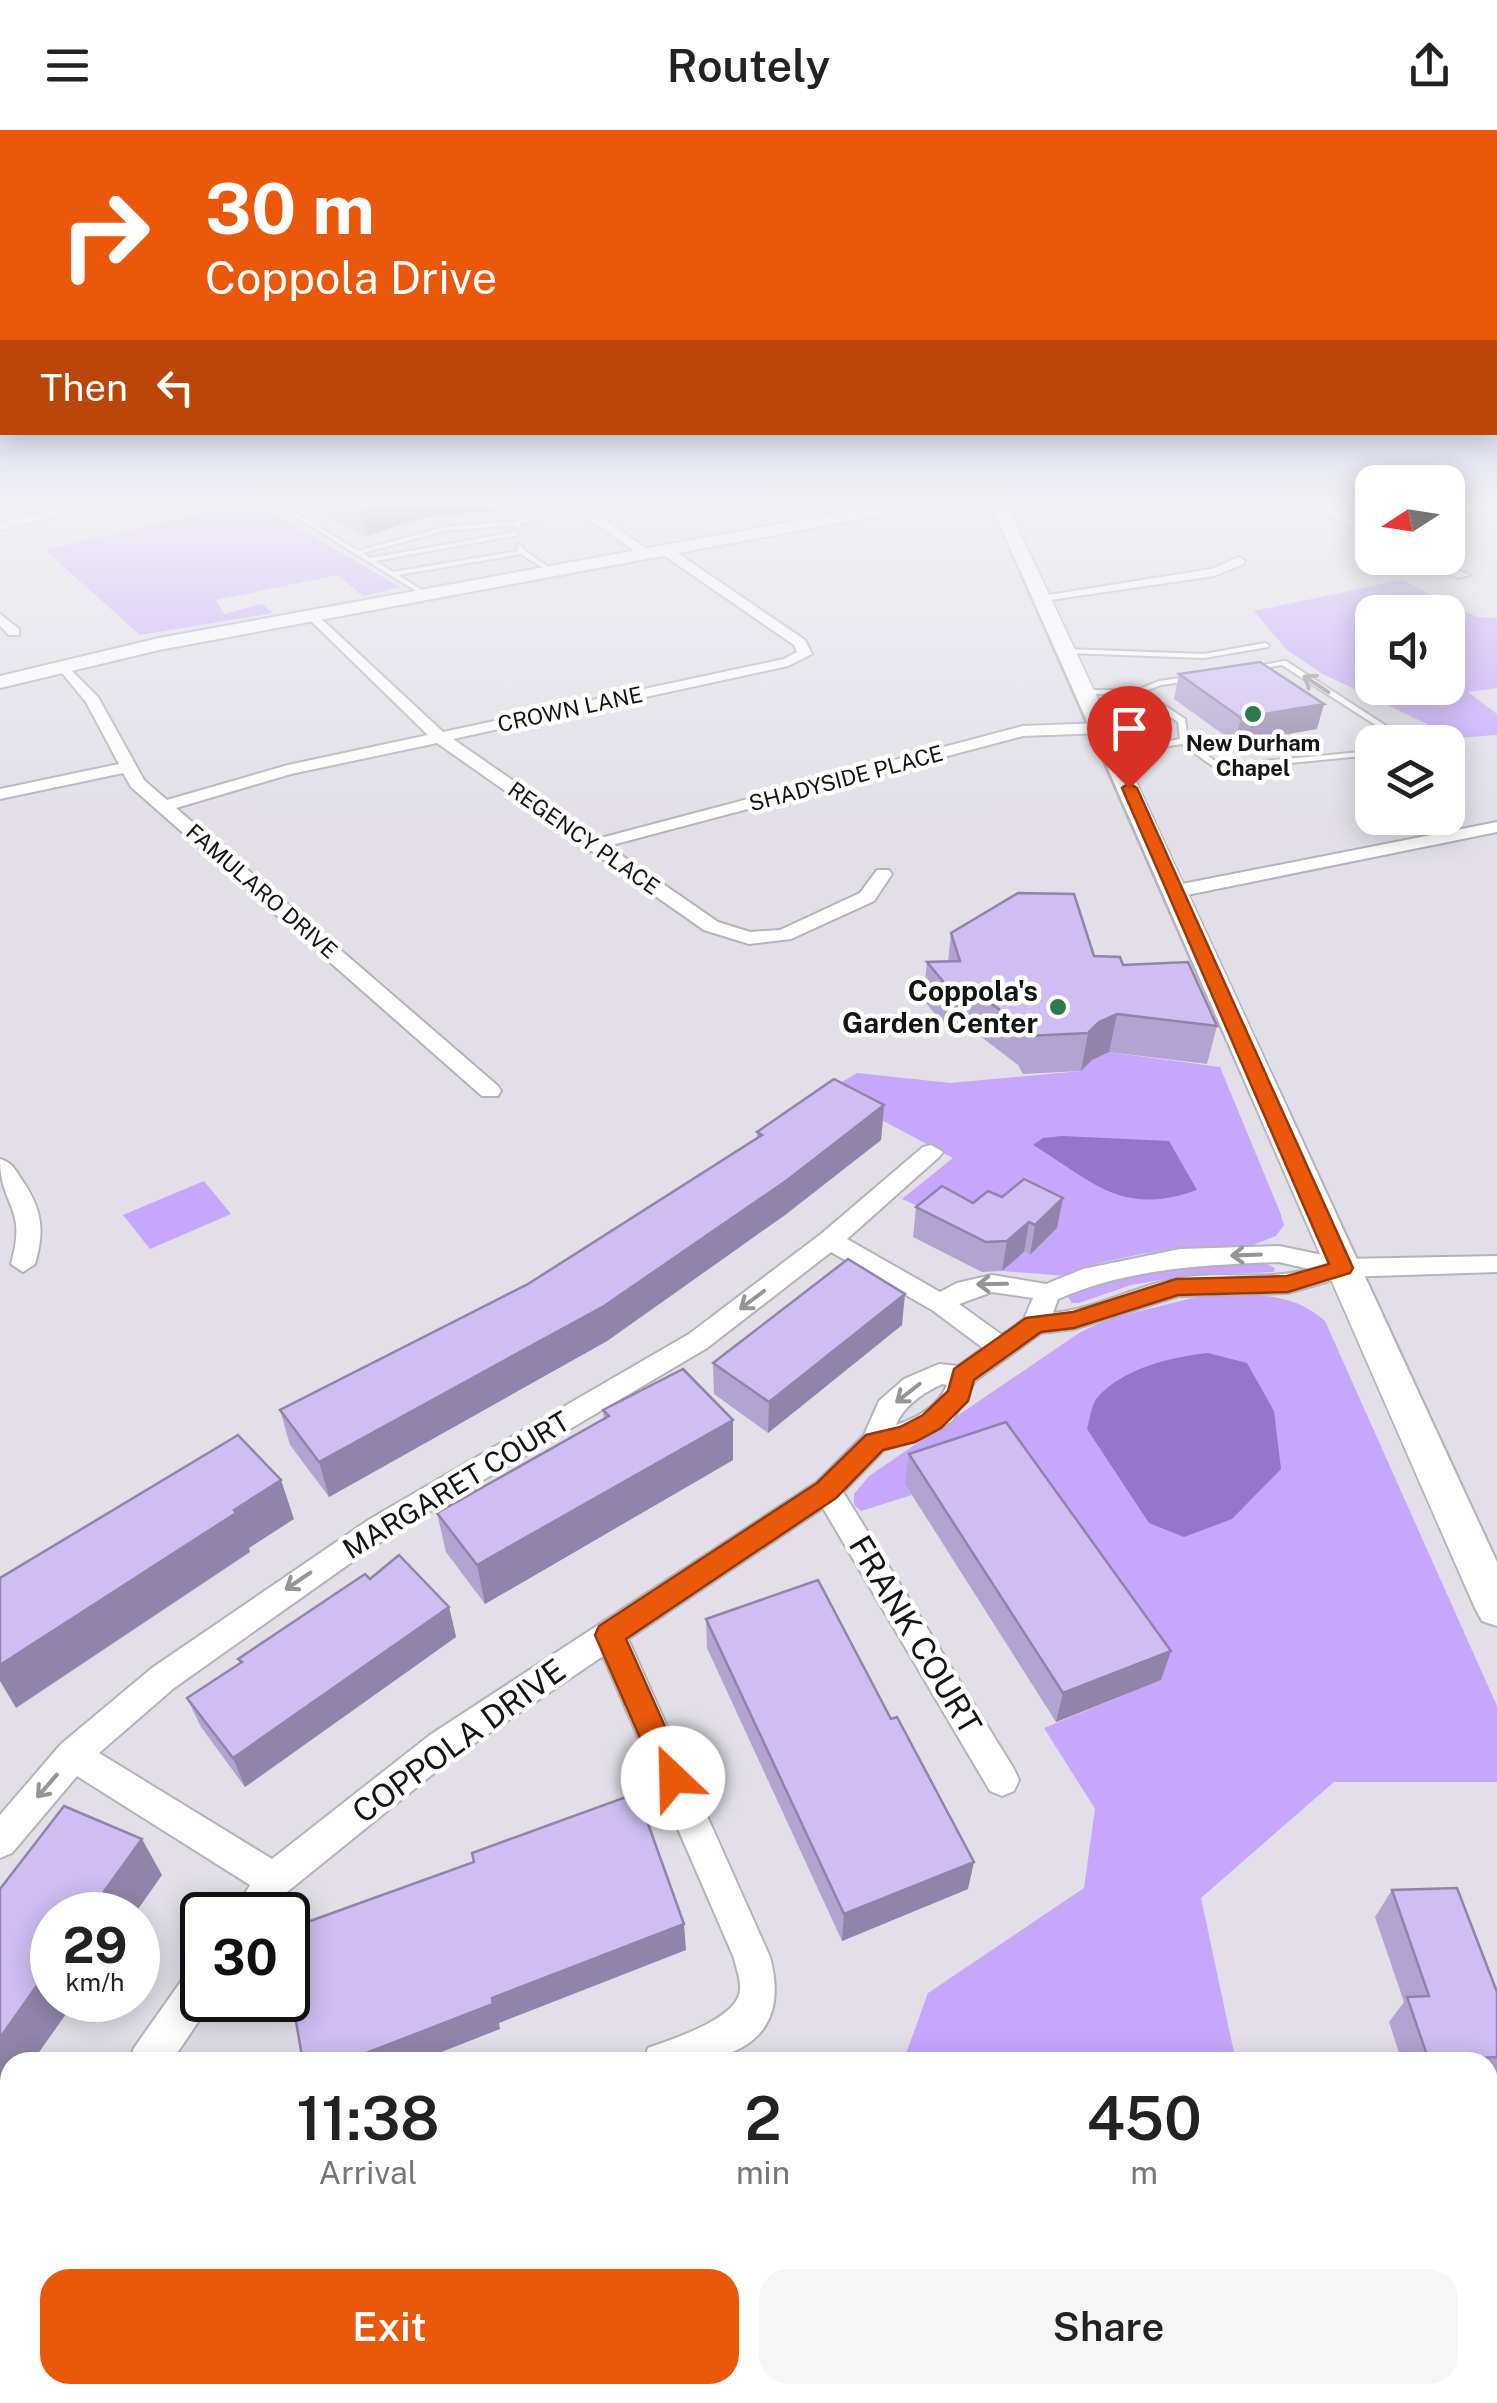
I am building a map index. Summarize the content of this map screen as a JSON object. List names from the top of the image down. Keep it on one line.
{"streets":{"street":["CROWN LANE","SHADYSIDE PLACE","REGENCY PLACE","FAMULARO DRIVE","MARGARET COURT","FRANK COURT","COPPOLA DRIVE"]},"crossings":[["CROWN LANE","REGENCY PLACE"],["CROWN LANE","FAMULARO DRIVE"],["SHADYSIDE PLACE","REGENCY PLACE"],["FRANK COURT","COPPOLA DRIVE"]],"one_way":["MARGARET COURT"],"places":["New Durham Chapel","Coppola's Garden Center"],"north":"left","page":{"header":"Routely","turn":["30 m","Coppola Drive"],"then":"Then","speed":"29 km/h","limit":"30","eta":["11:38","Arrival","2","min","450","m"],"buttons":["Exit","Share"]}}
